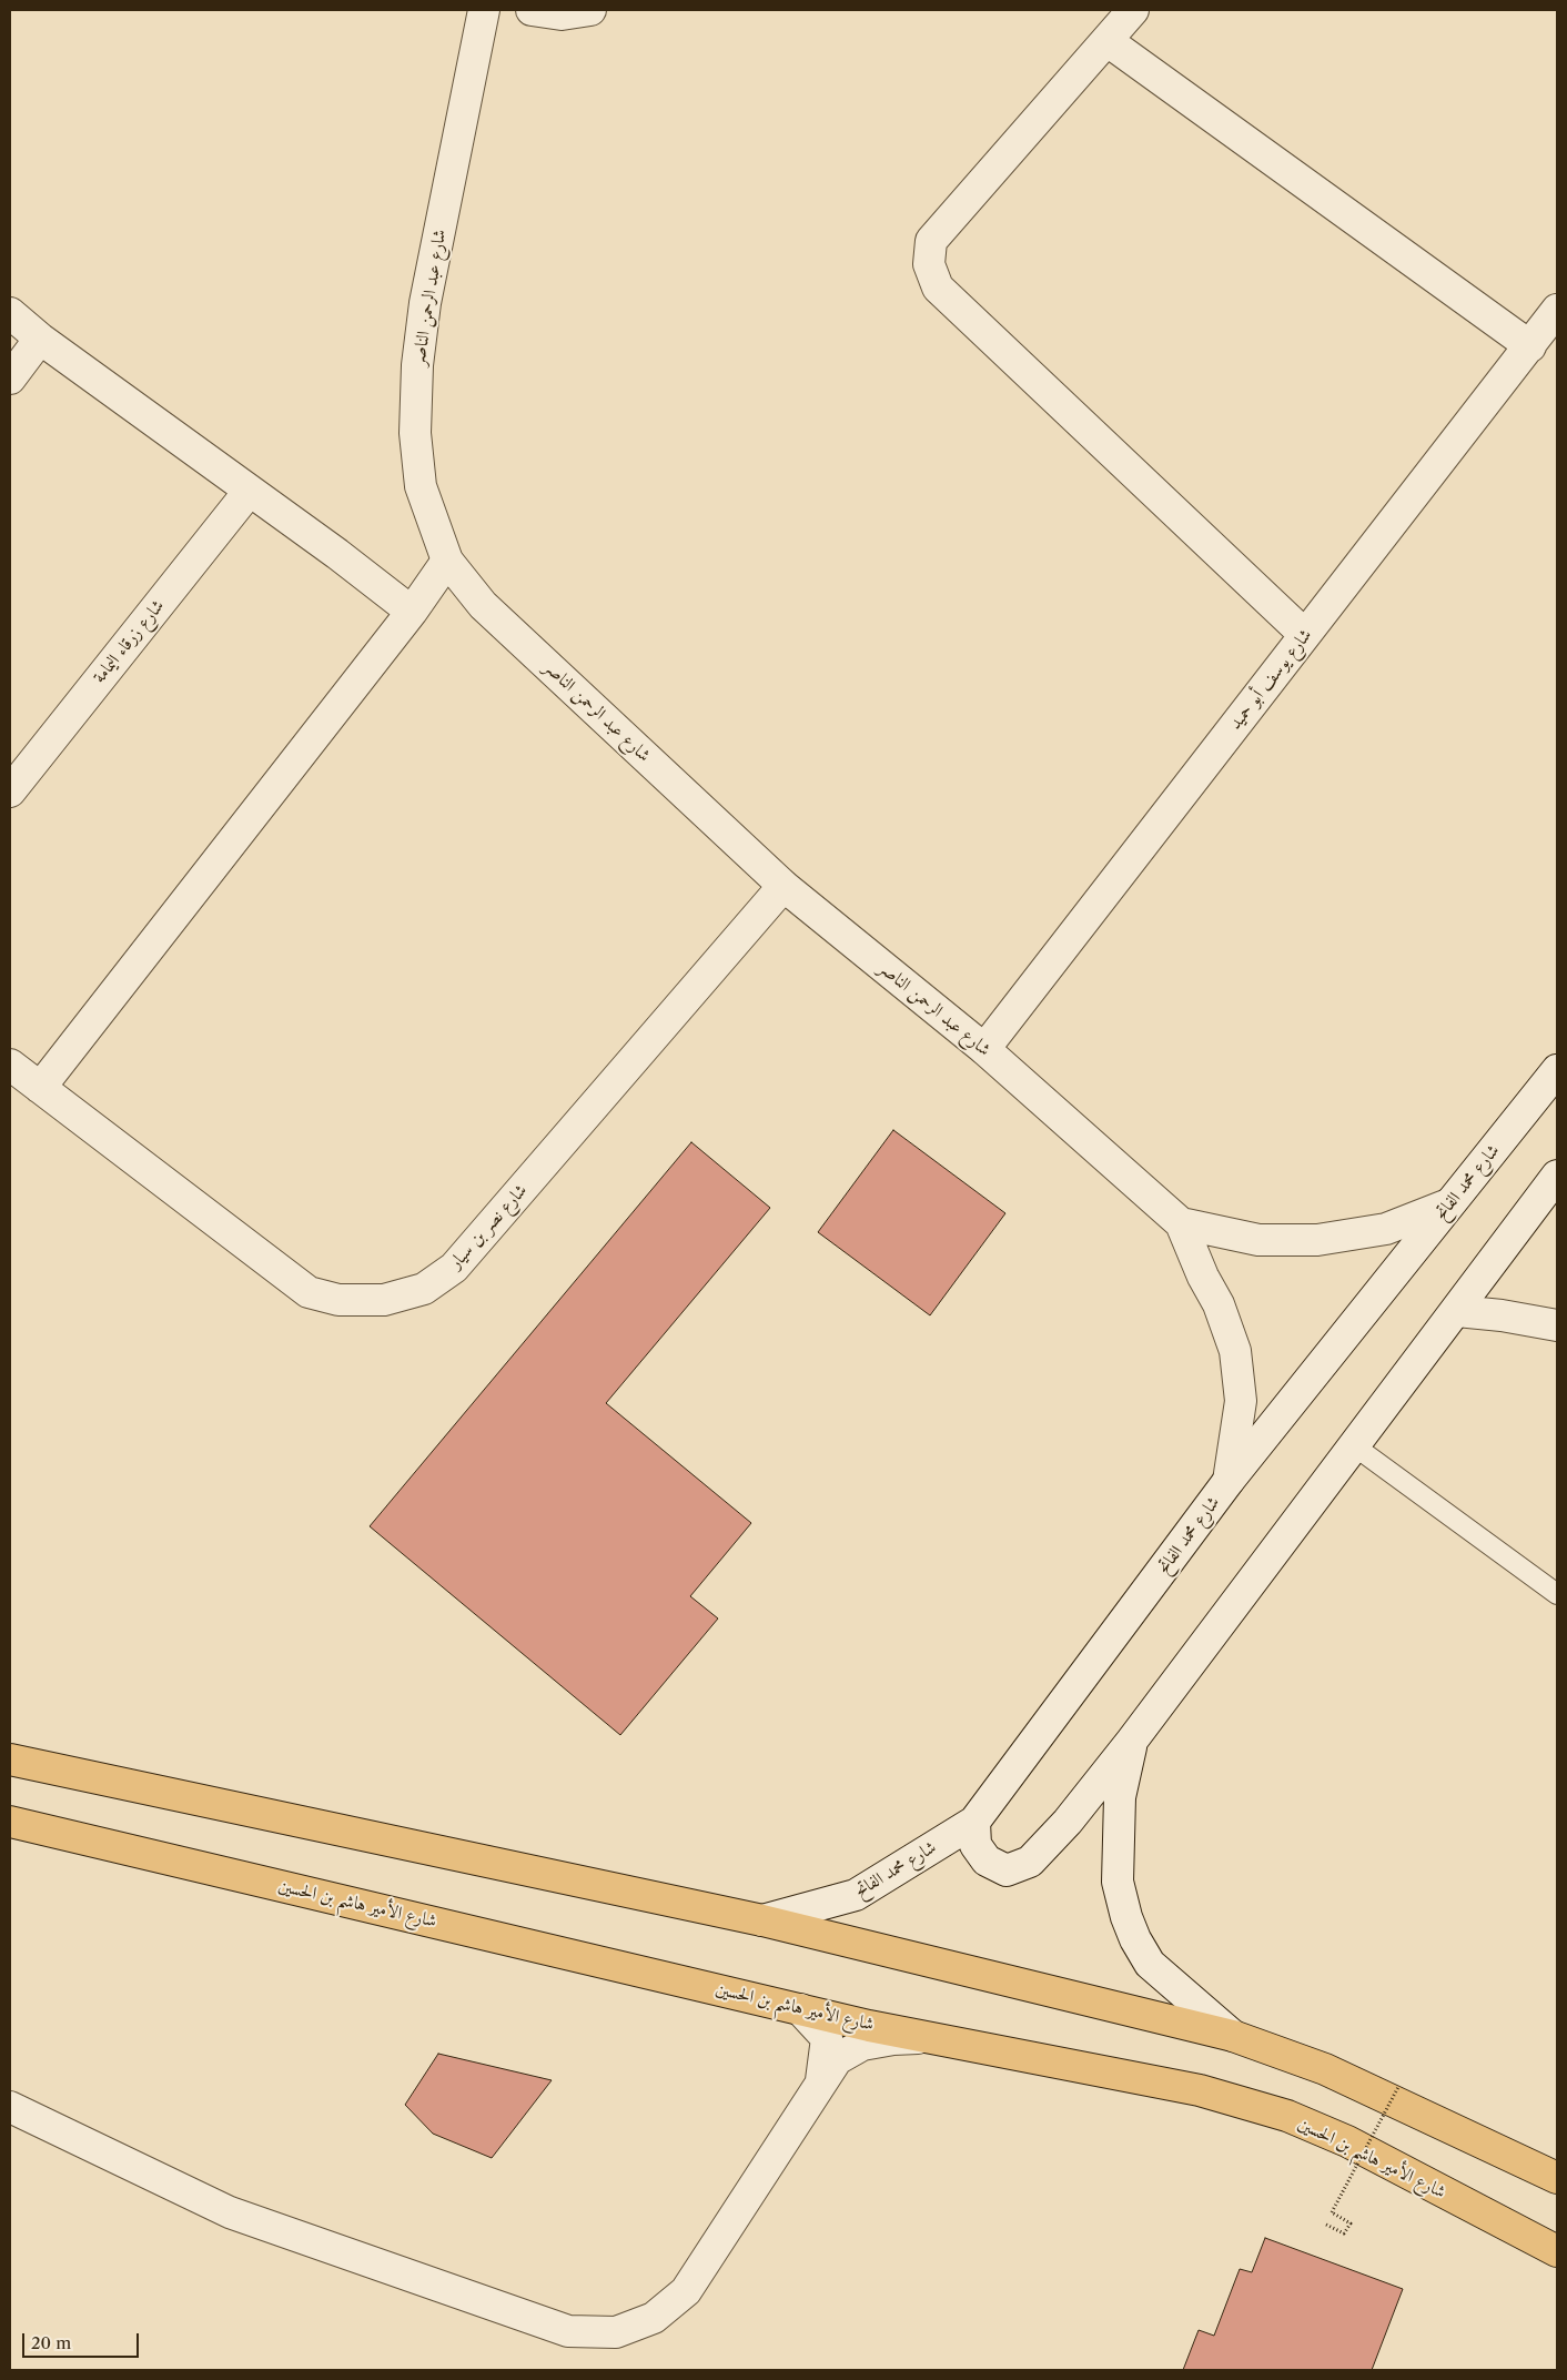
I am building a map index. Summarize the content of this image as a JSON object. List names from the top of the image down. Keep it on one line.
{"streets":{"highway":["شارع الأمير هاشم بن الحسين"],"street":["شارع عبد الرحمن الناصر","شارع زرقاء اليمامة","شارع يوسف أبو حميد","شارع محمد الفاتح","شارع نصر بن سيار"]},"crossings":[["شارع عبد الرحمن الناصر","شارع يوسف أبو حميد"],["شارع عبد الرحمن الناصر","شارع محمد الفاتح"],["شارع عبد الرحمن الناصر","شارع نصر بن سيار"]],"scale_bar":"20 m"}
